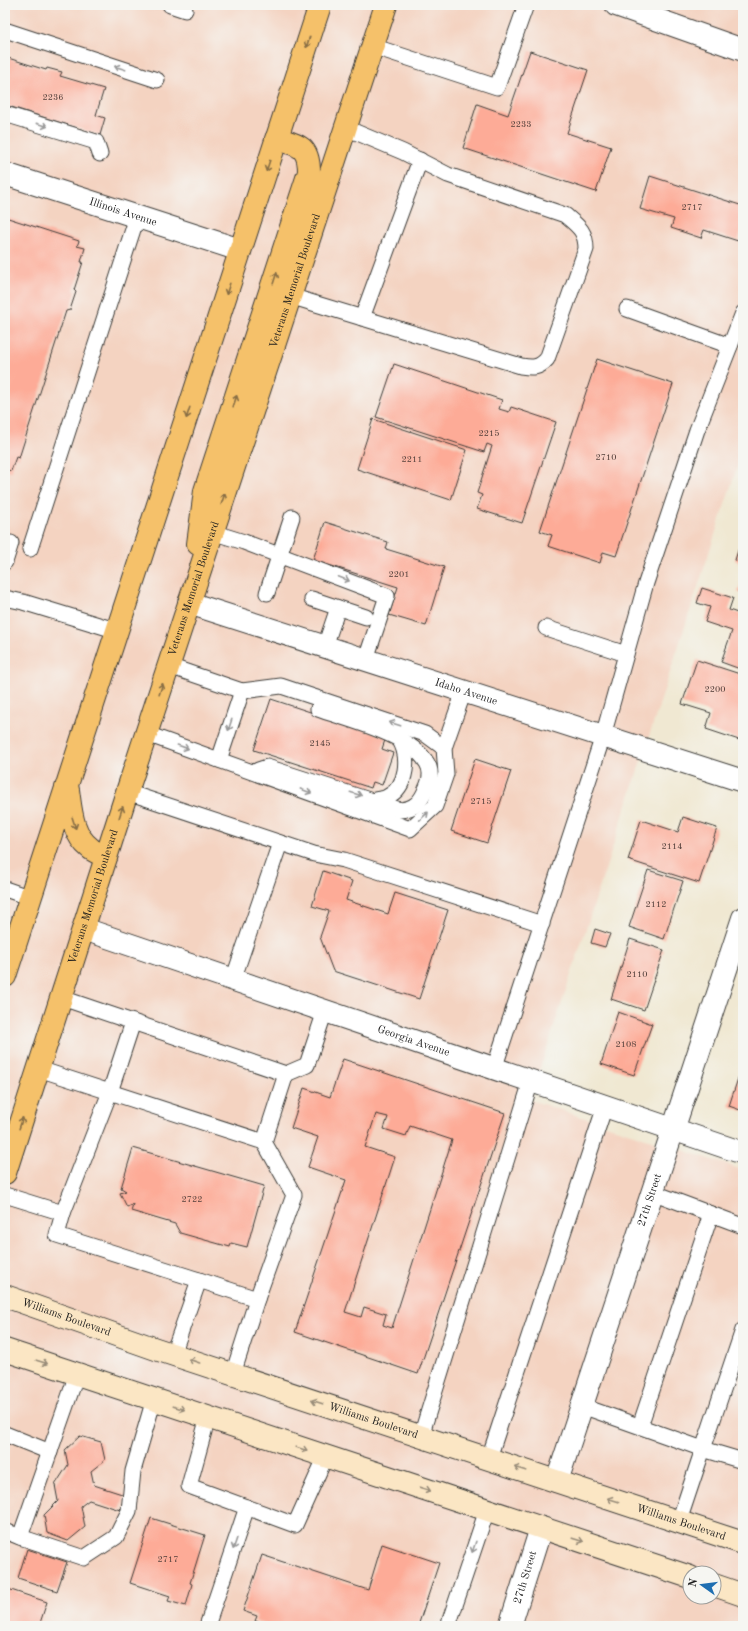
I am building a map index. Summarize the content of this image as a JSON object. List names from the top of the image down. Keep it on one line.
{"streets":{"main road":["Veterans Memorial Boulevard","Williams Boulevard"],"street":["Illinois Avenue","Idaho Avenue","Georgia Avenue","27th Street"]},"crossings":[["Veterans Memorial Boulevard","Idaho Avenue"],["Veterans Memorial Boulevard","Georgia Avenue"],["Georgia Avenue","27th Street"],["27th Street","Williams Boulevard"]],"house_numbers":["2236","2233","2717","2215","2710","2211","2201","2200","2145","2715","2114","2112","2110","2108","2722","2717"],"north":"left"}
